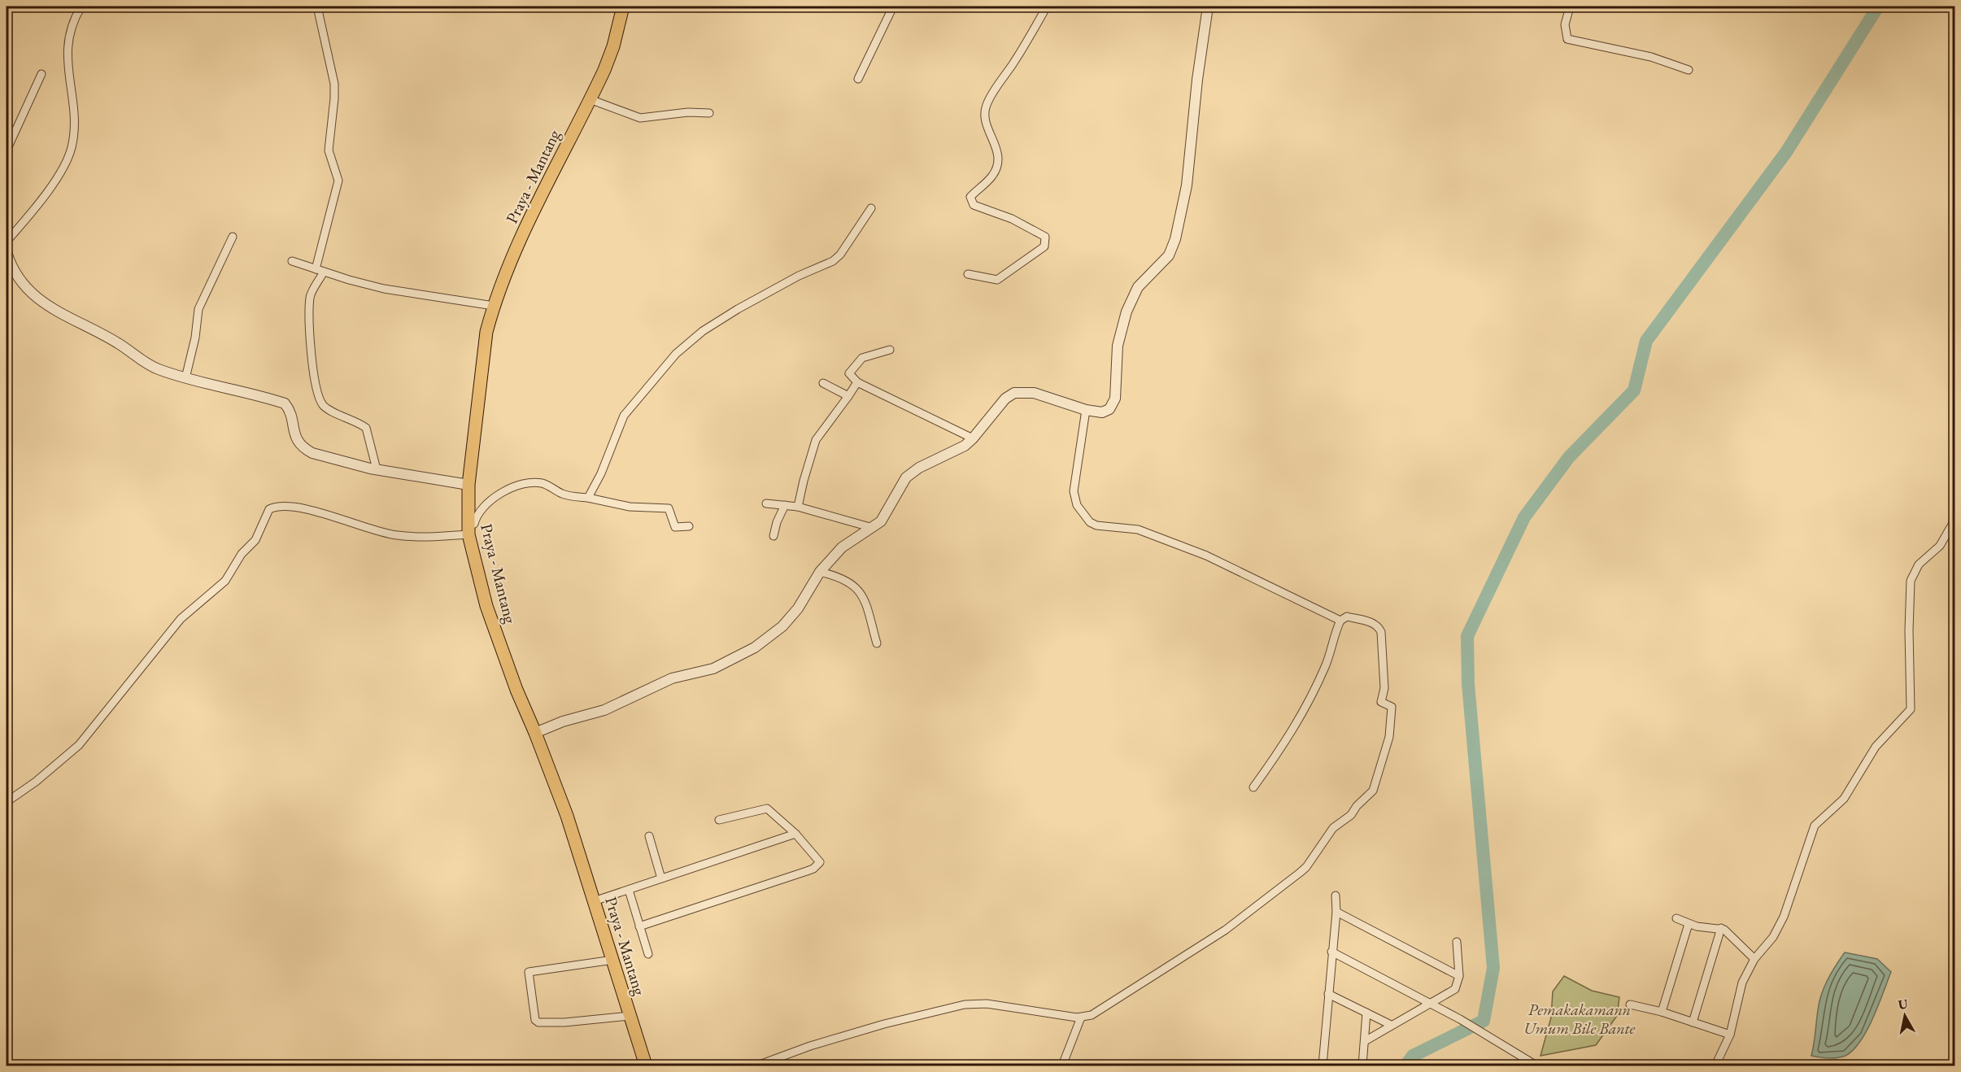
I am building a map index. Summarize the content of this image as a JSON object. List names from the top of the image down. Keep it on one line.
{"streets":{"main road":["Praya - Mantang"]},"parks":["Pemakakamann Umum Bile Bante"],"north":"top"}
